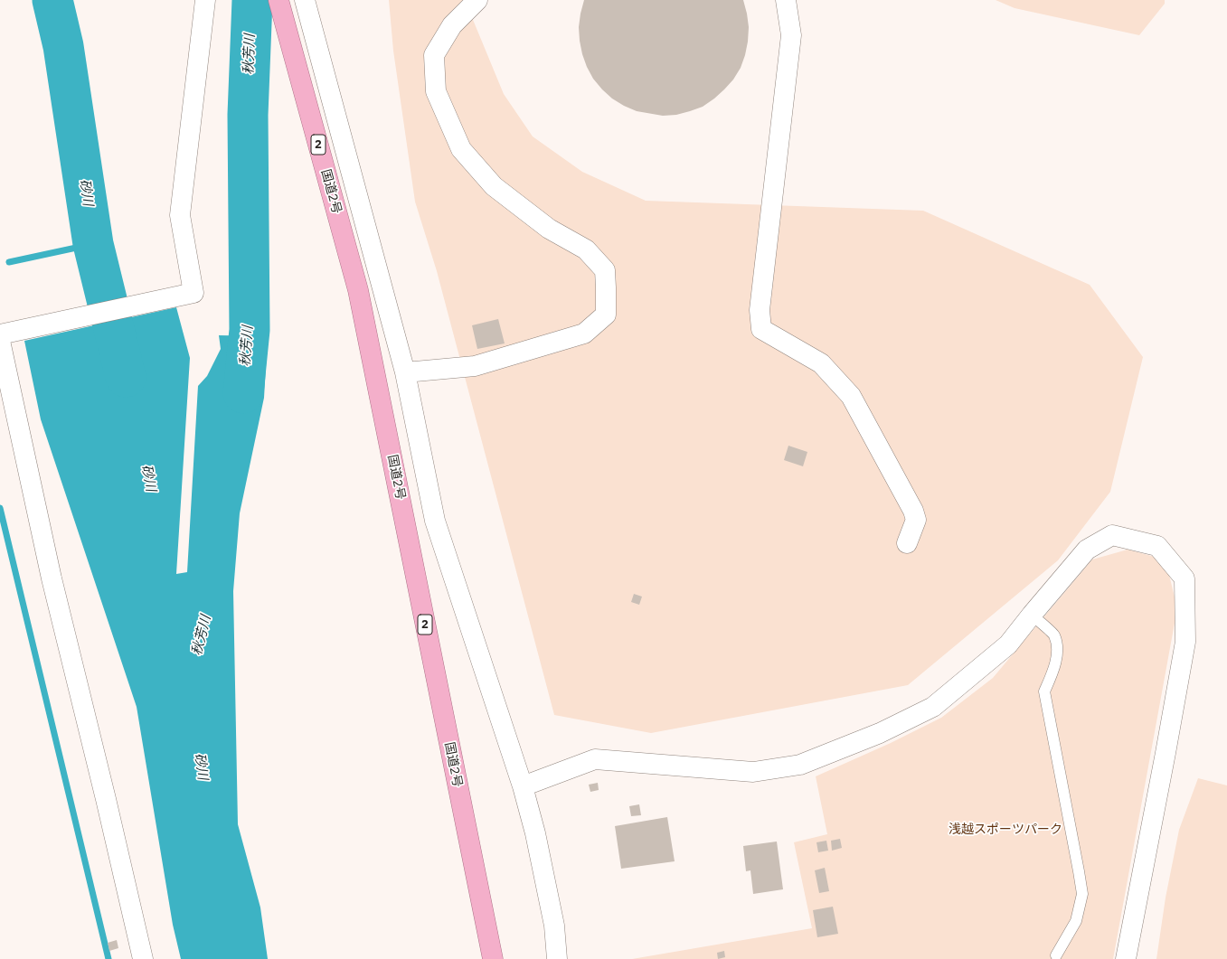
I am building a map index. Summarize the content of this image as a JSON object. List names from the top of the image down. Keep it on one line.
{"streets":{"highway":["2","国道2号"]},"water":["秋芳川","砂川"],"parks":["浅越スポーツパーク"]}
